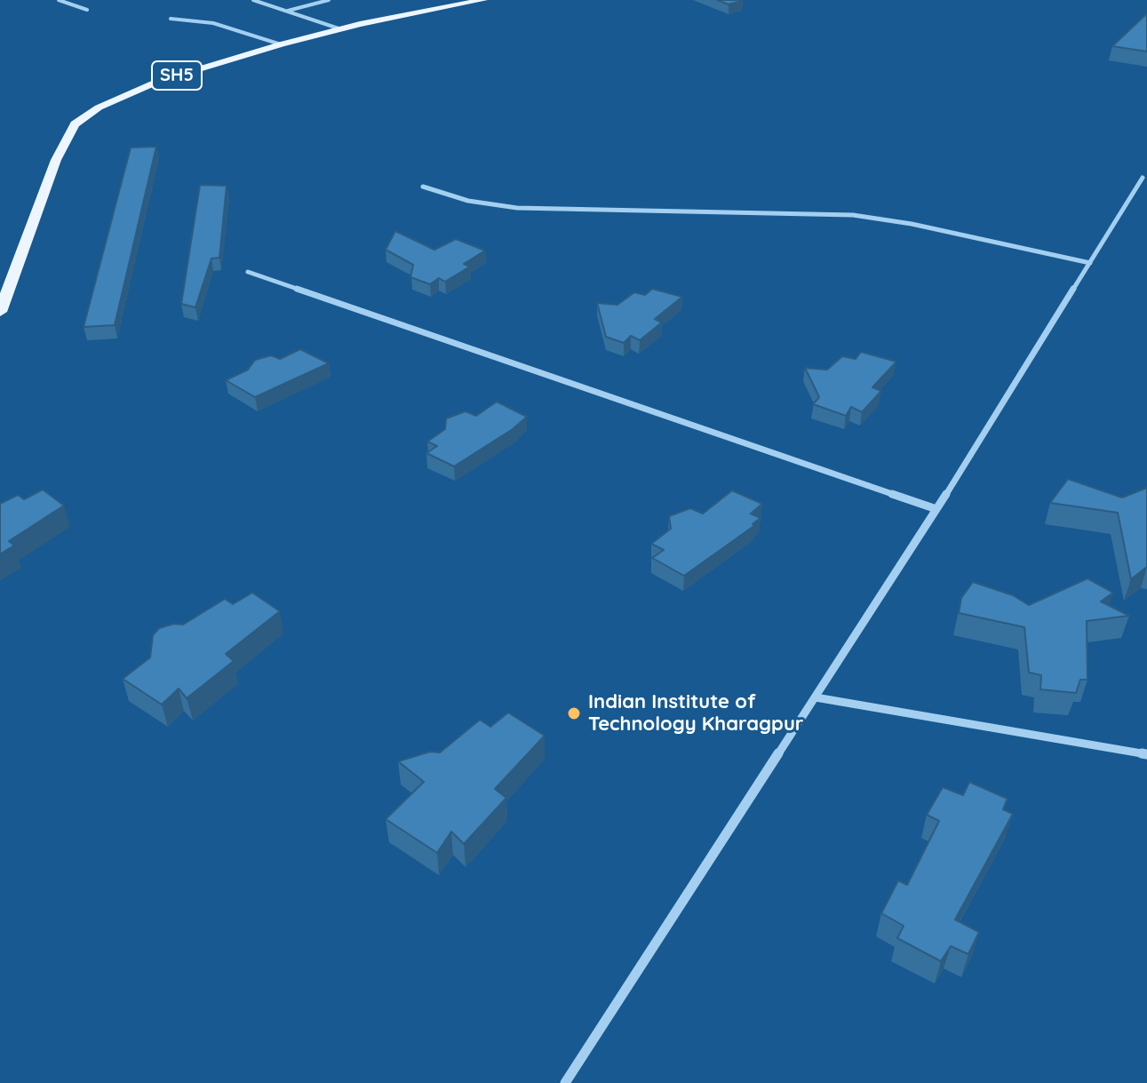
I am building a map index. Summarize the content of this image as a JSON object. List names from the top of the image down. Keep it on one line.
{"streets":{"main road":["SH5"]},"places":["Indian Institute of Technology Kharagpur"]}
